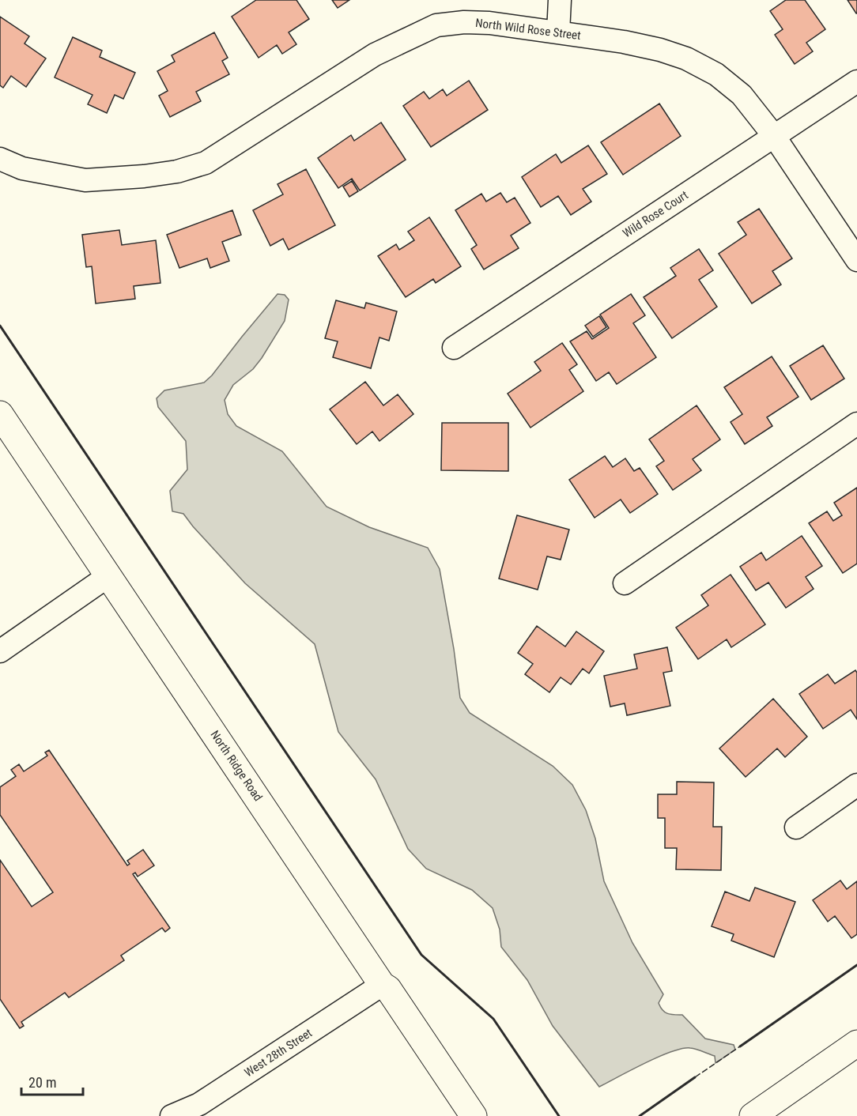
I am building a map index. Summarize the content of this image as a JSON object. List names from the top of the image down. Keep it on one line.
{"streets":{"main road":["North Ridge Road"],"street":["North Wild Rose Street","Wild Rose Court","West 28th Street"]},"crossings":[["North Wild Rose Street","Wild Rose Court"],["North Ridge Road","West 28th Street"]],"scale_bar":"20 m"}
